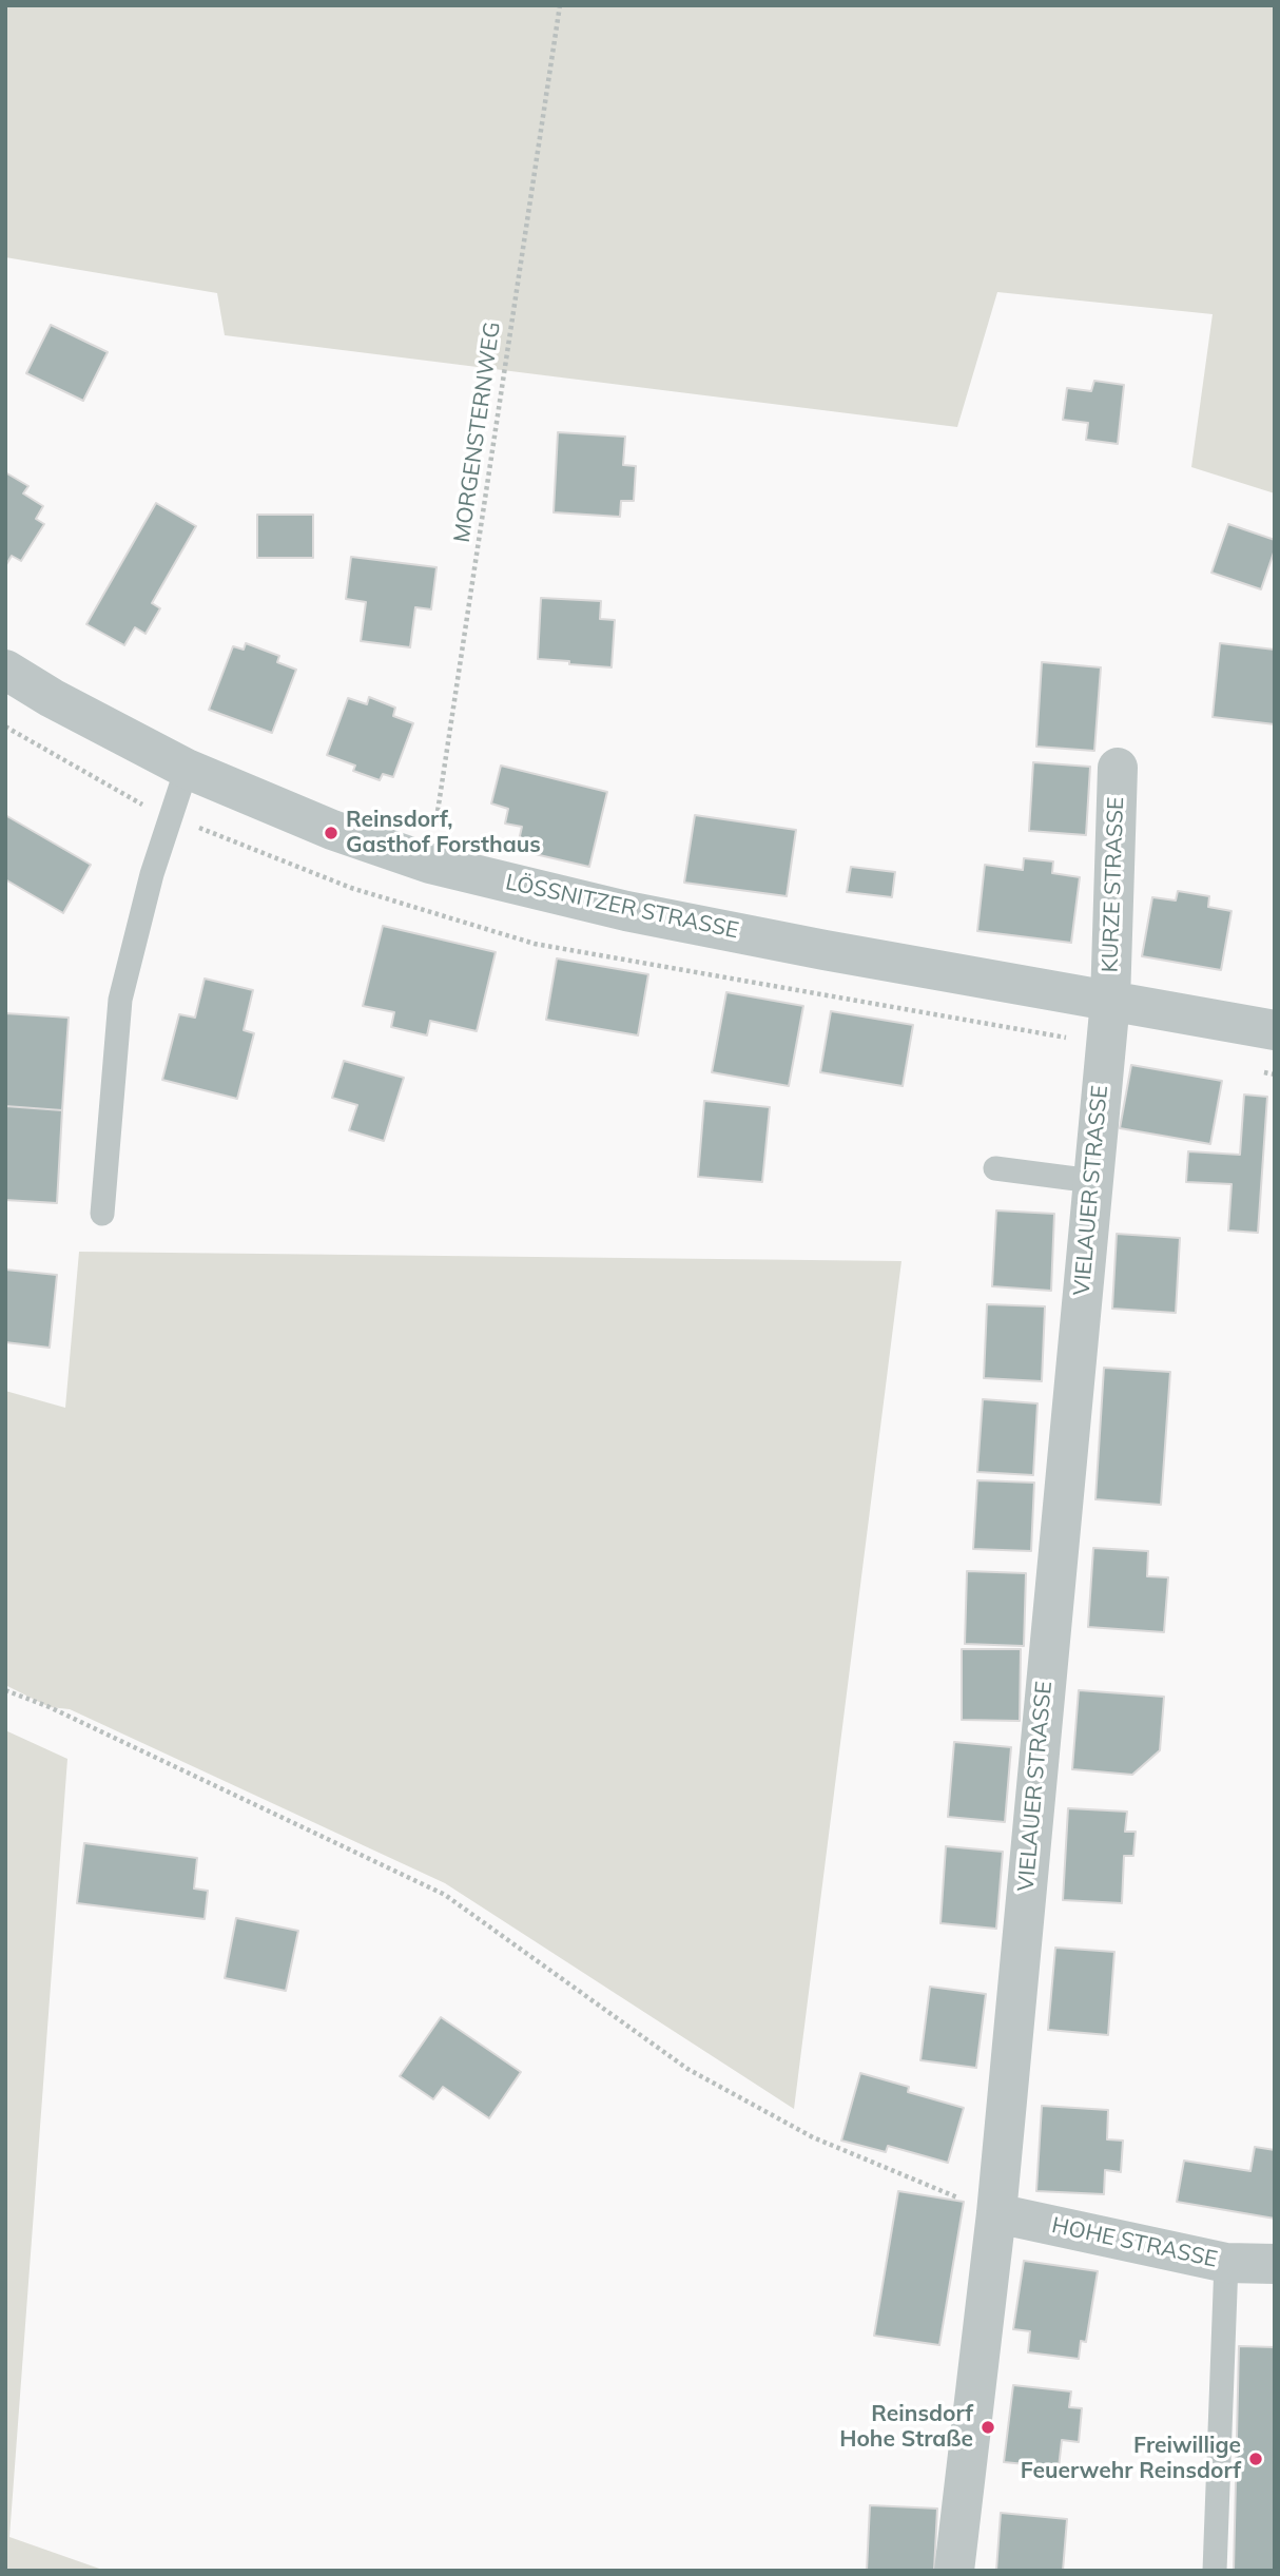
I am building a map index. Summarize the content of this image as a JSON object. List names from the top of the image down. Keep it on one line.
{"streets":{"street":["KURZE STRASSE","LÖSSNITZER STRASSE","VIELAUER STRASSE","HOHE STRASSE"],"path":["MORGENSTERNWEG"]},"crossings":[["MORGENSTERNWEG","LÖSSNITZER STRASSE"],["KURZE STRASSE","LÖSSNITZER STRASSE"],["KURZE STRASSE","VIELAUER STRASSE"],["LÖSSNITZER STRASSE","VIELAUER STRASSE"],["VIELAUER STRASSE","HOHE STRASSE"]],"places":["Reinsdorf, Gasthof Forsthaus","Reinsdorf Hohe Straße","Freiwillige Feuerwehr Reinsdorf"]}
